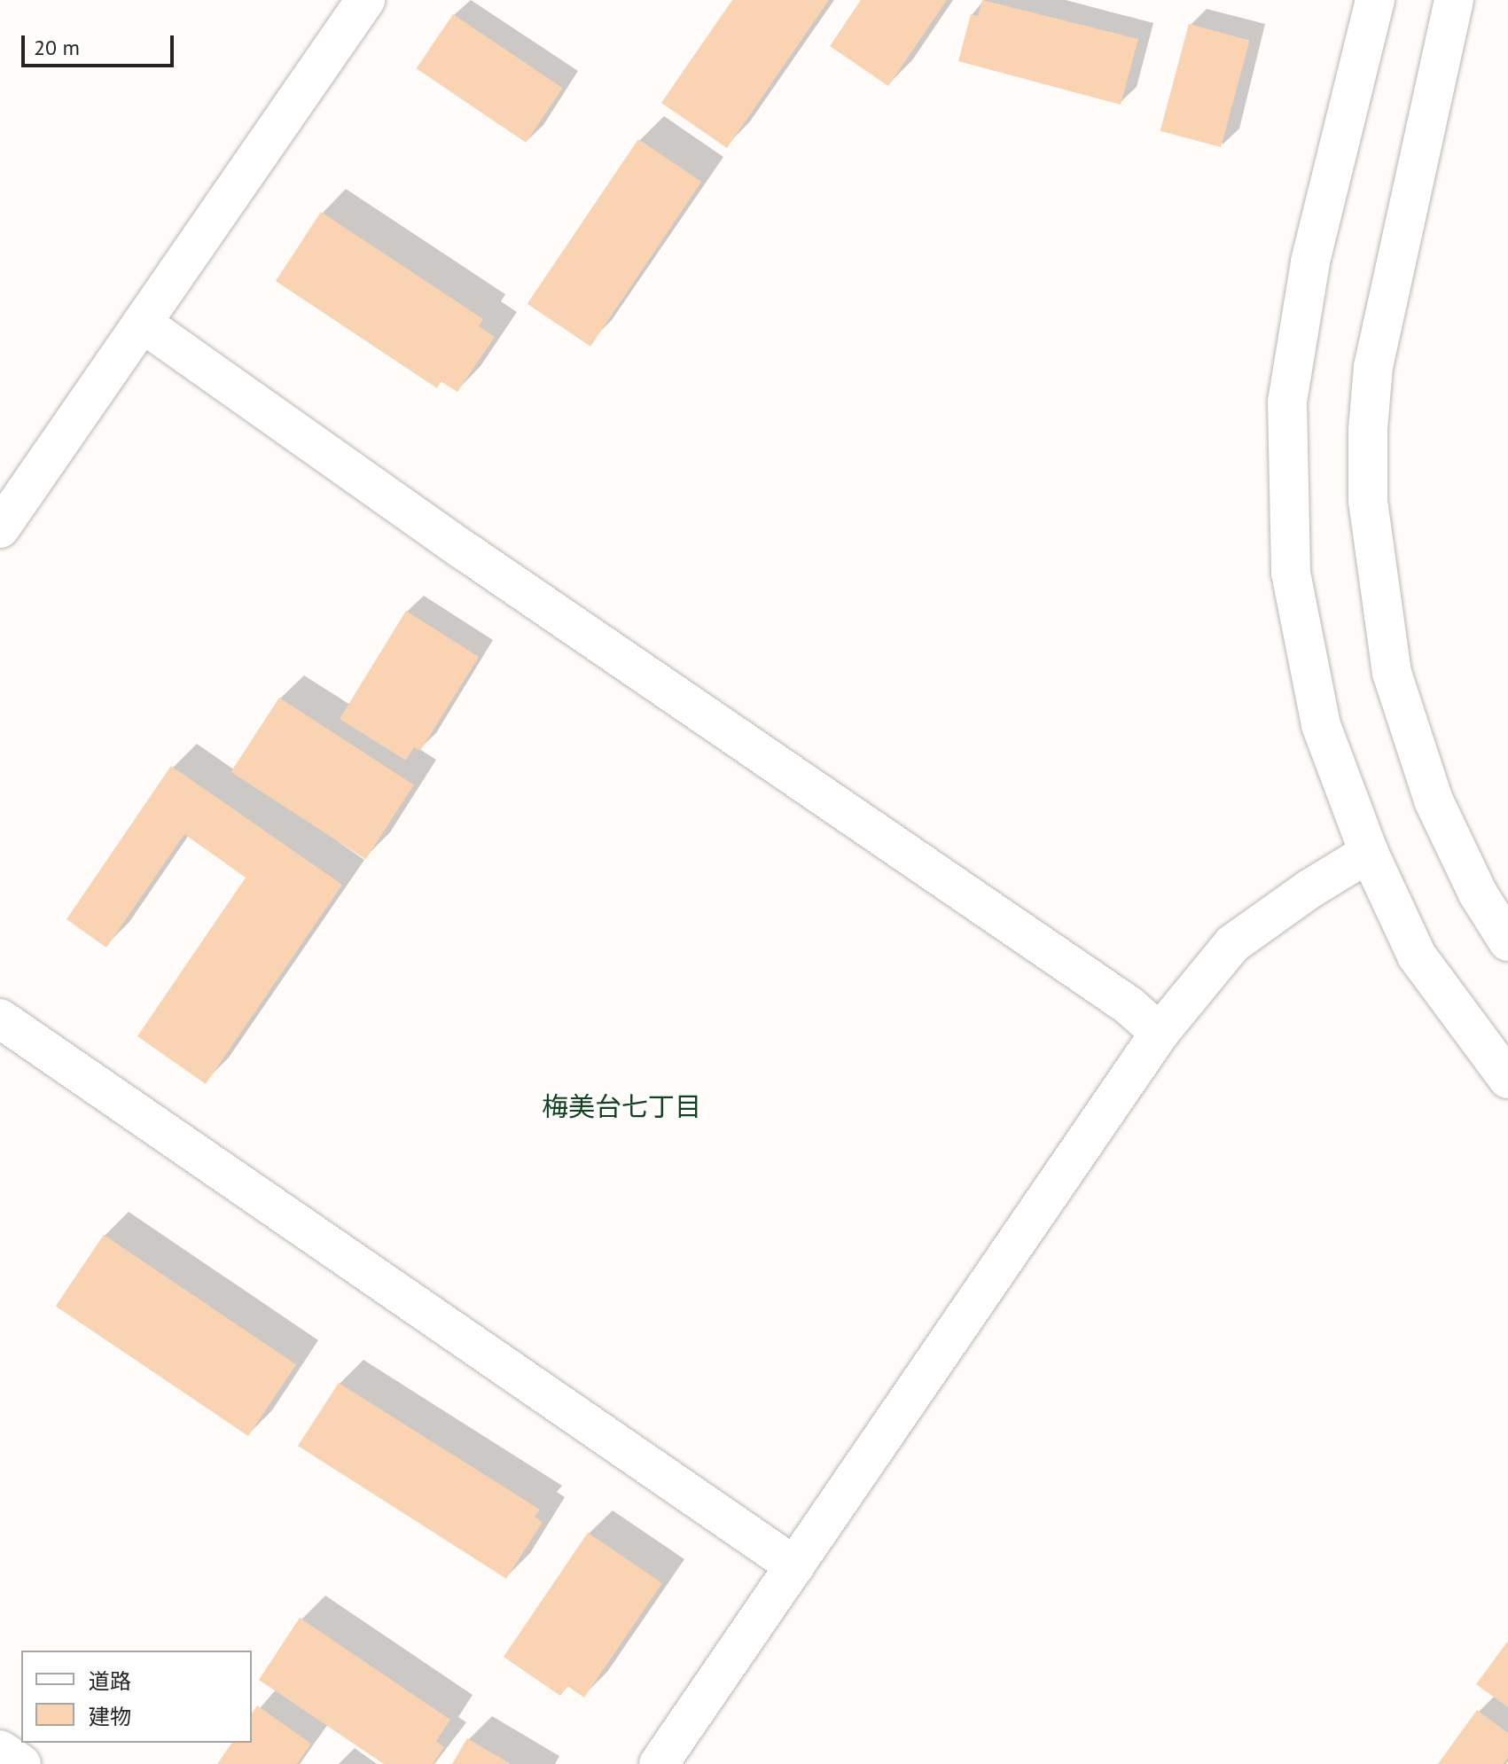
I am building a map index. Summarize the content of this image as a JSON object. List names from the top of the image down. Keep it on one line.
{"districts":["梅美台七丁目"],"legend":["道路","建物"],"scale_bar":"20 m"}
